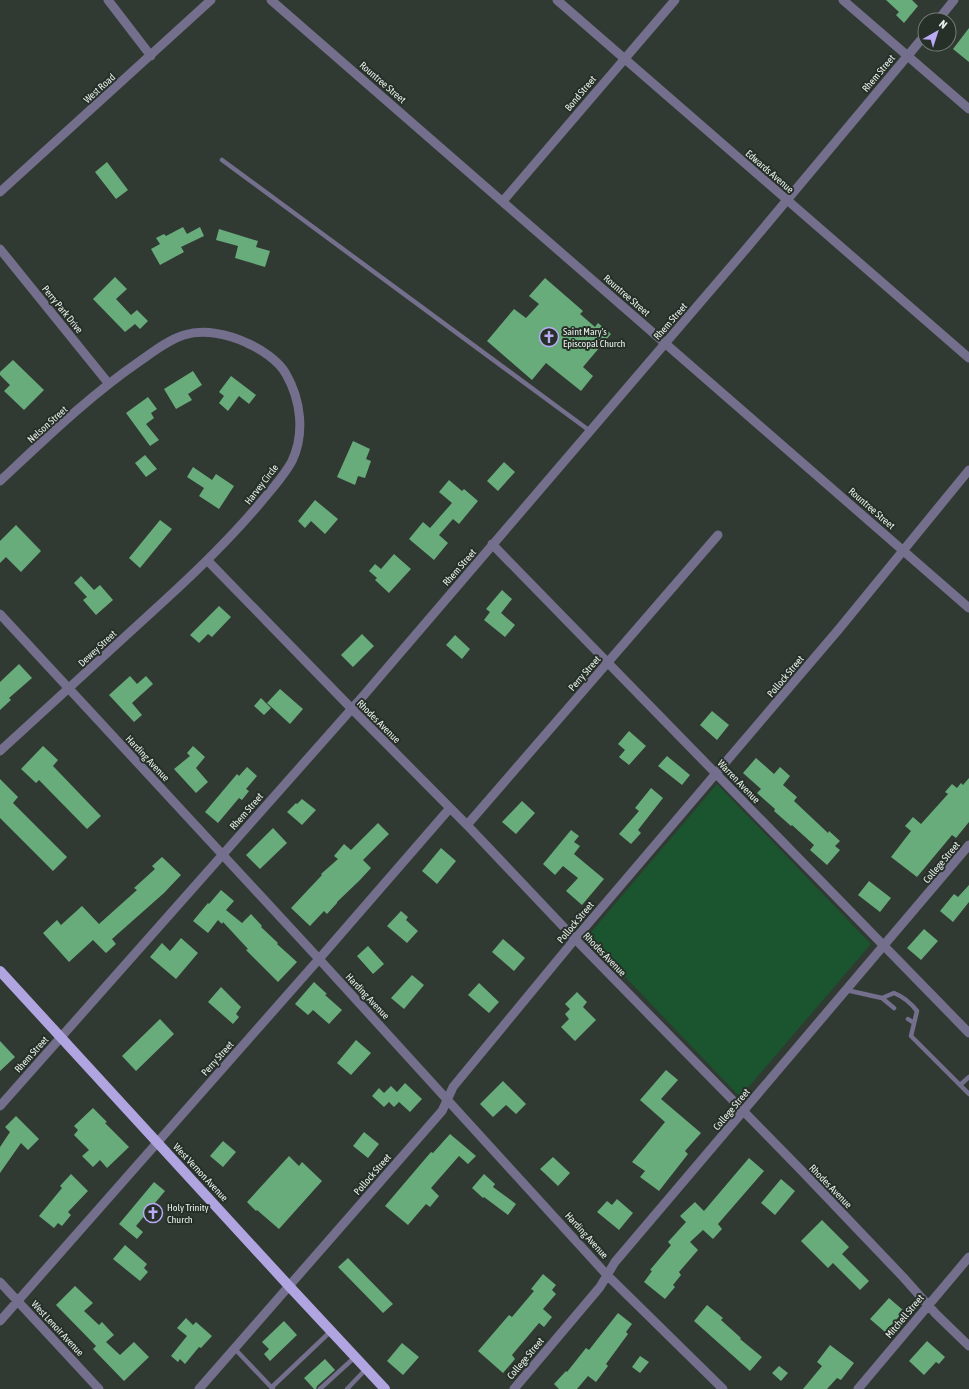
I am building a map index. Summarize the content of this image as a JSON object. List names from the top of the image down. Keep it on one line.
{"streets":{"main road":["West Vernon Avenue"],"street":["Rhem Street","Rountree Street","West Road","Bond Street","Edwards Avenue","Perry Park Drive","Nelson Street","Harvey Circle","Dewey Street","Perry Street","Pollock Street","Rhodes Avenue","Harding Avenue","Warren Avenue","College Street","Mitchell Street","West Lenoir Avenue"]},"crossings":[["Rhem Street","Rountree Street"],["Rhem Street","Edwards Avenue"],["Rhem Street","Rhodes Avenue"],["Rhem Street","Harding Avenue"],["Rhem Street","Warren Avenue"],["Rhem Street","West Vernon Avenue"],["Rountree Street","Bond Street"],["Rountree Street","Pollock Street"],["Bond Street","Edwards Avenue"],["Perry Park Drive","Nelson Street"],["Perry Park Drive","Harvey Circle"],["Nelson Street","Harvey Circle"],["Harvey Circle","Dewey Street"],["Harvey Circle","Rhodes Avenue"],["Dewey Street","Rhodes Avenue"],["Dewey Street","Harding Avenue"],["Perry Street","Rhodes Avenue"],["Perry Street","Harding Avenue"],["Perry Street","Warren Avenue"],["Perry Street","West Vernon Avenue"],["Perry Street","West Lenoir Avenue"],["Pollock Street","Rhodes Avenue"],["Pollock Street","Harding Avenue"],["Pollock Street","Warren Avenue"],["Pollock Street","West Vernon Avenue"],["Rhodes Avenue","College Street"],["Rhodes Avenue","Mitchell Street"],["Harding Avenue","College Street"],["Warren Avenue","College Street"]],"places":{"church":["Saint Mary's Episcopal Church","Holy Trinity Church"]},"north":"top right"}
